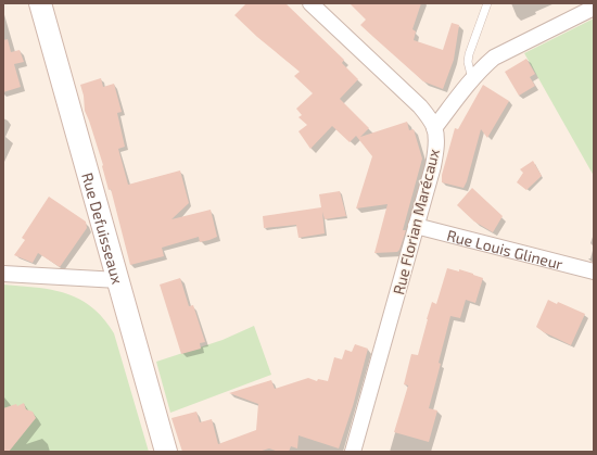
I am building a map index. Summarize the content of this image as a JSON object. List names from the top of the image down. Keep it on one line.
{"streets":{"street":["Rue Florian Marécaux","Rue Defuisseaux","Rue Louis Glineur"]},"crossings":[["Rue Florian Marécaux","Rue Louis Glineur"]]}
